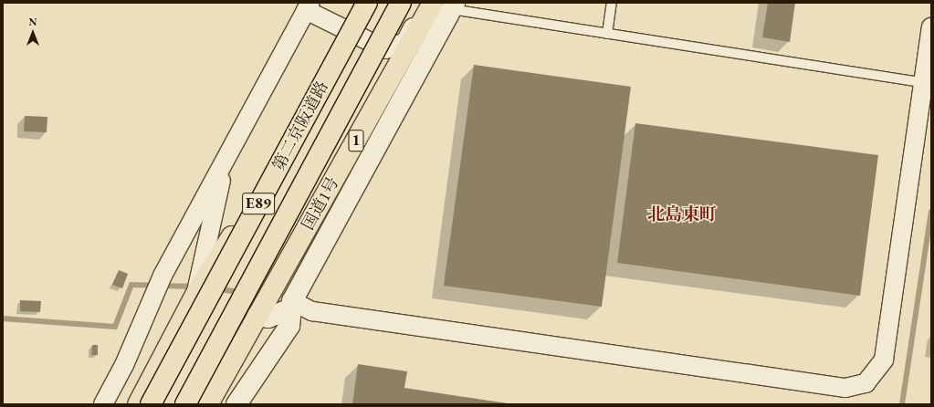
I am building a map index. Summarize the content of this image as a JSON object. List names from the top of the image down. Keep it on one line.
{"streets":{"highway":["第二京阪道路","1","E89","国道1号"]},"districts":["北島東町"],"north":"top"}
